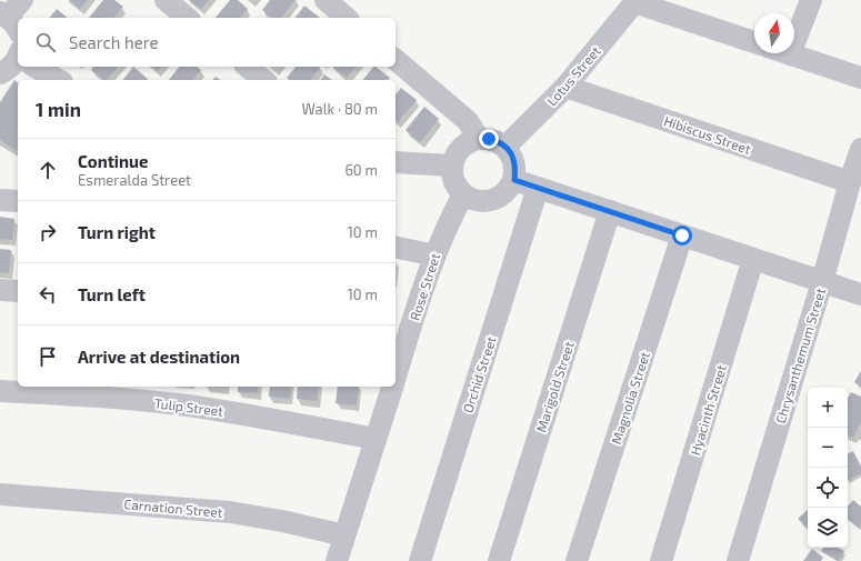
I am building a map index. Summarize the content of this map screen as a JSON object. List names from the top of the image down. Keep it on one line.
{"streets":{"street":["Lotus Street","Hibiscus Street","Rose Street","Chrysanthemum Street","Orchid Street","Marigold Street","Magnolia Street","Tulip Street","Hyacinth Street","Carnation Street"]},"crossings":[["Lotus Street","Hibiscus Street"],["Lotus Street","Rose Street"],["Hibiscus Street","Chrysanthemum Street"],["Rose Street","Tulip Street"],["Rose Street","Carnation Street"]],"north":"top","page":{"search":"Search here","heading":["1 min","Walk · 80 m"],"list":[["Continue","Esmeralda Street","60 m"],["Turn right","10 m"],["Turn left","10 m"],"Arrive at destination"],"map_buttons":["+","−"]}}
